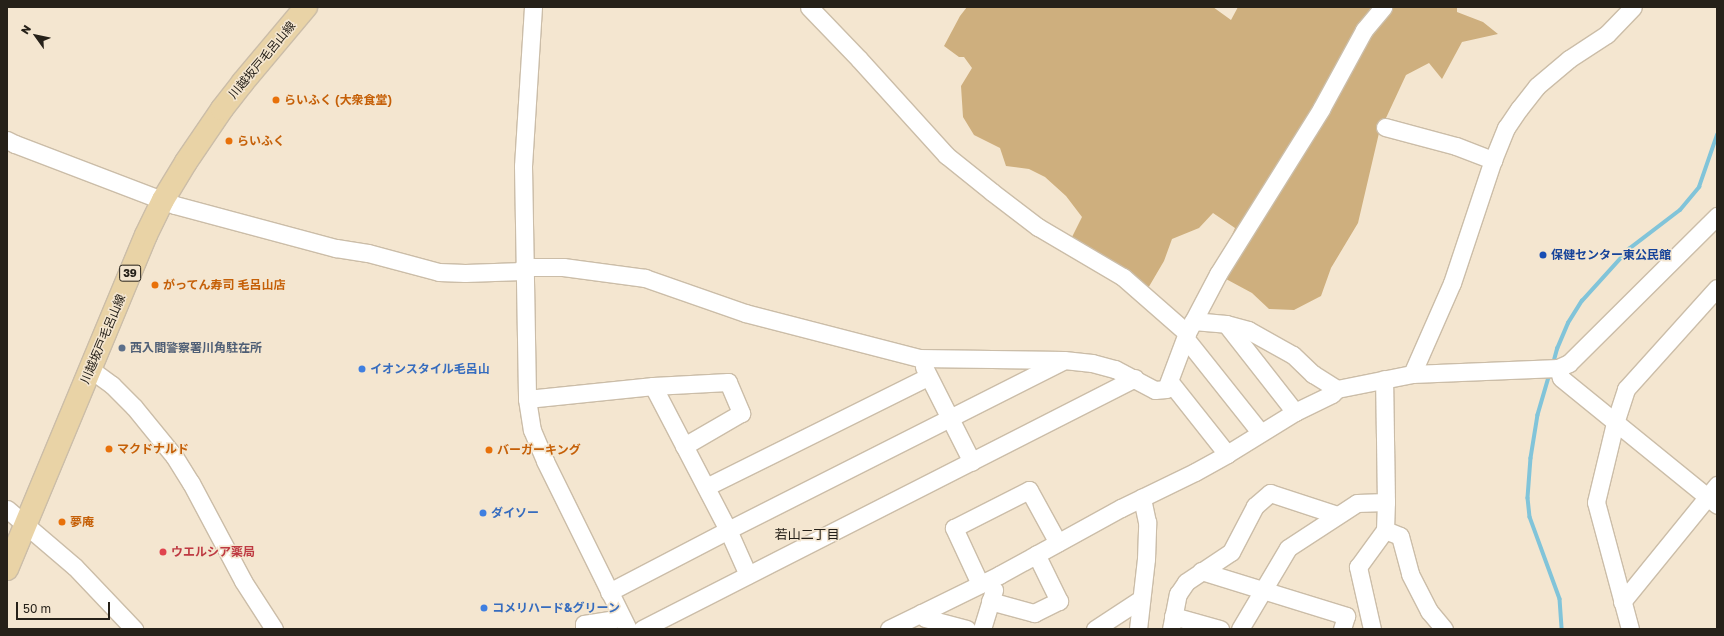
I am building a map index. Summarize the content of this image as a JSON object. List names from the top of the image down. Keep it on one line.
{"streets":{"main road":["川越坂戸毛呂山線","39"]},"districts":["若山二丁目"],"places":["らいふく (大衆食堂)","らいふく","保健センター東公民館","がってん寿司 毛呂山店","西入間警察署川角駐在所","イオンスタイル毛呂山","マクドナルド","バーガーキング","ダイソー","夢庵","ウエルシア薬局","コメリハード&グリーン"],"scale_bar":"50 m","north":"top left"}
